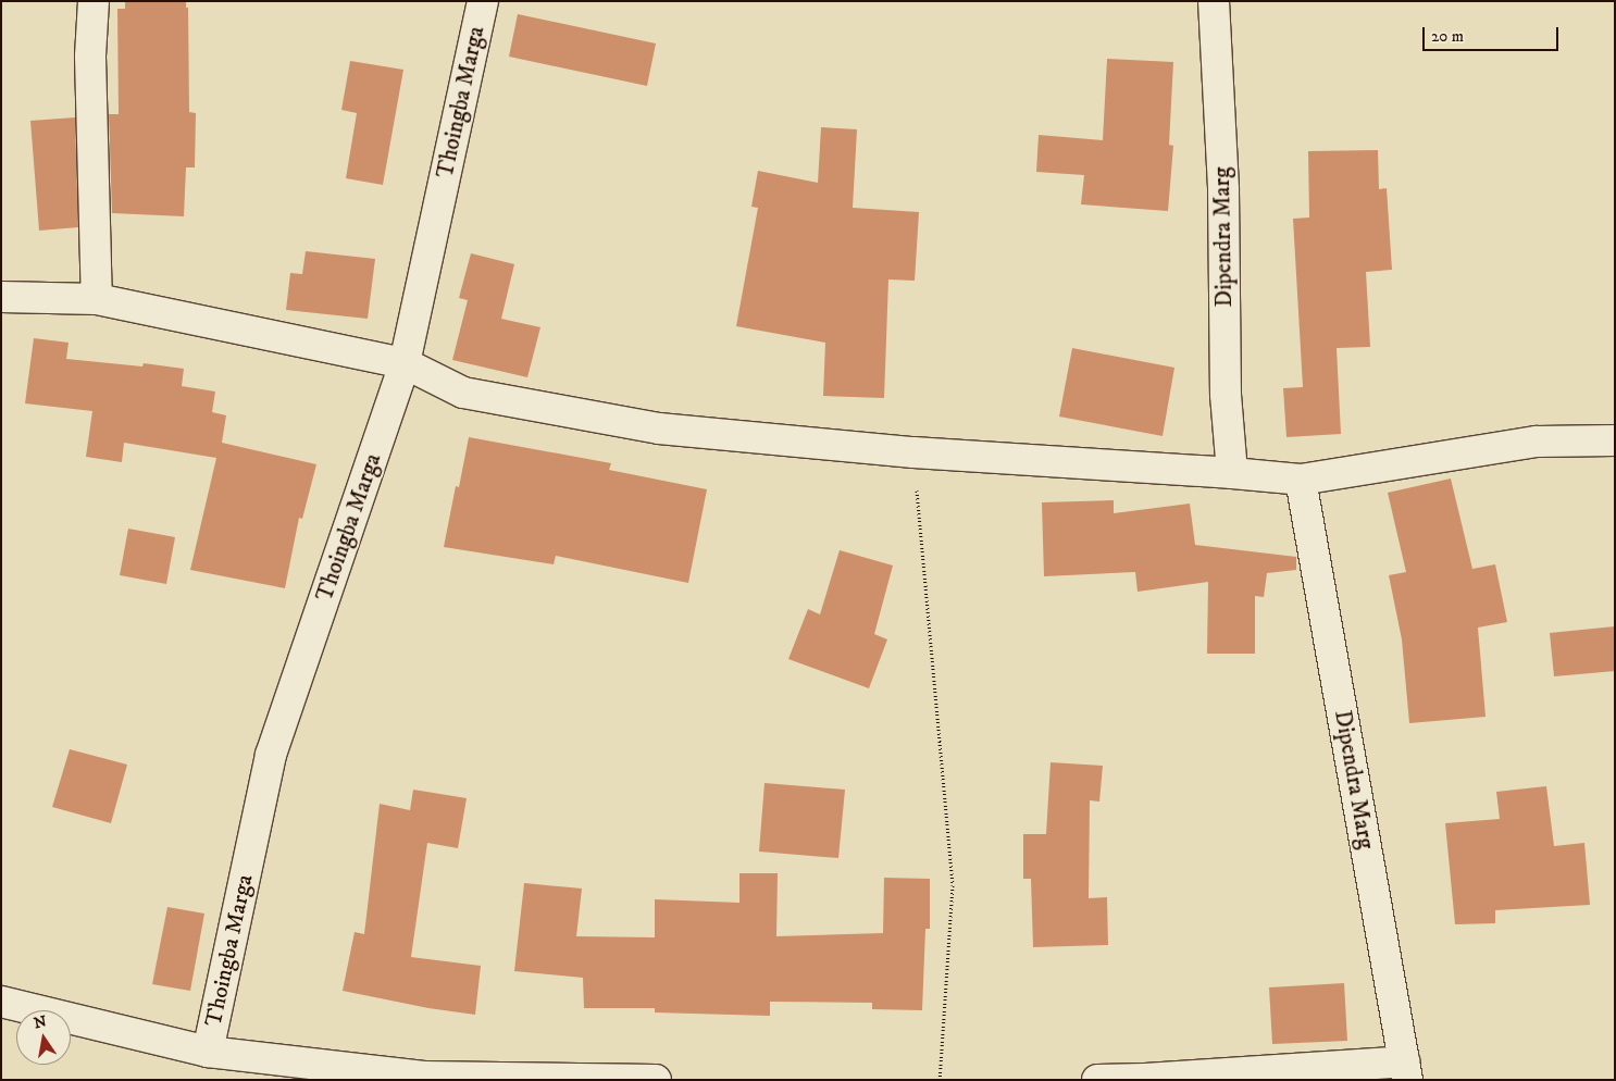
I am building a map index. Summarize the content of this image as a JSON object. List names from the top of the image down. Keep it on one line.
{"streets":{"street":["Thoingba Marga","Dipendra Marg"]},"scale_bar":"20 m","north":"top"}
